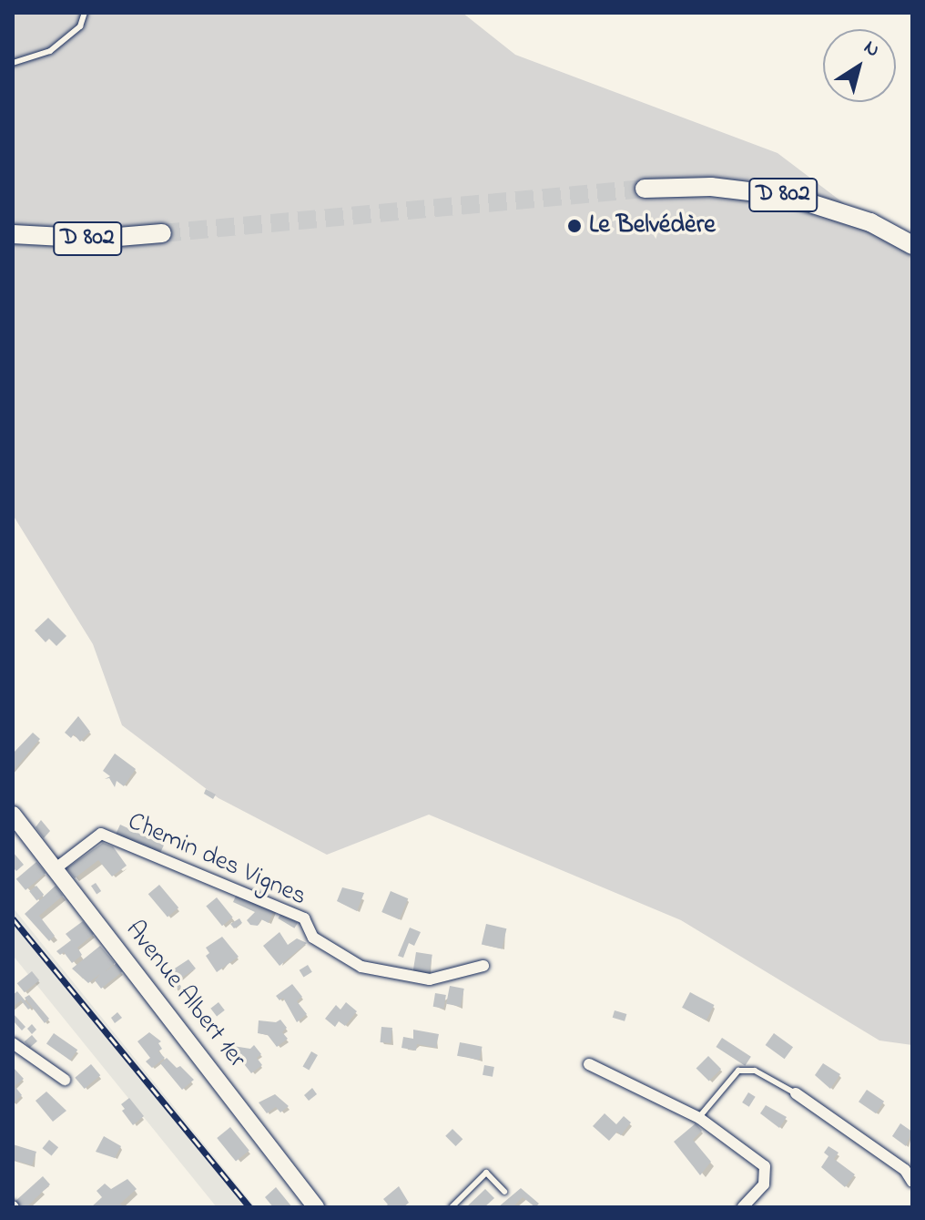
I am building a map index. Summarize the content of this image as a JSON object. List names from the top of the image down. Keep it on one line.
{"streets":{"main road":["D 802","Avenue Albert 1er"],"street":["Chemin des Vignes"]},"crossings":[["Chemin des Vignes","Avenue Albert 1er"]],"places":["Le Belvédère"],"north":"top right"}
